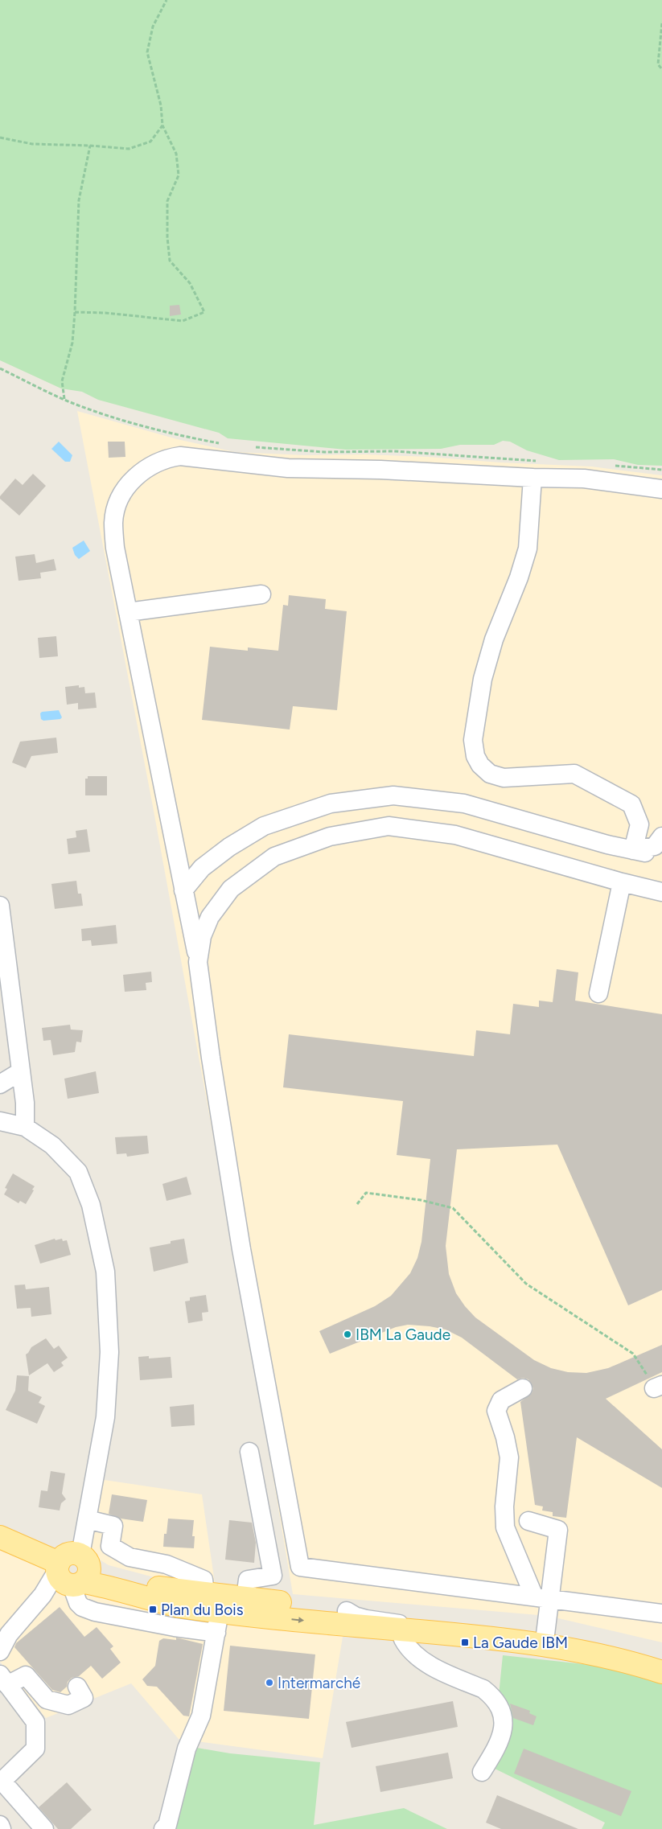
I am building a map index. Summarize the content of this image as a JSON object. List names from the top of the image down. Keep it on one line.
{"places":{"other":["IBM La Gaude","Intermarché"],"transit":["Plan du Bois","La Gaude IBM"]}}
